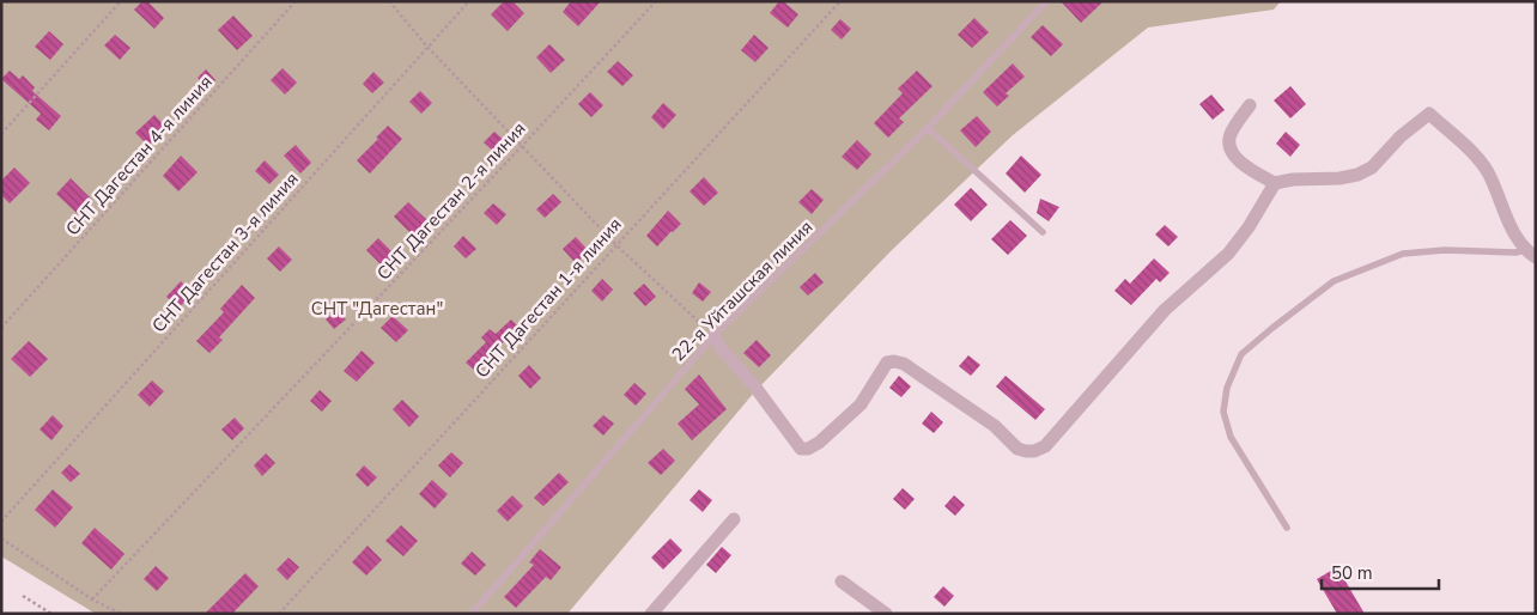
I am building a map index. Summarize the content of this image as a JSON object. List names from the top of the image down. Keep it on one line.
{"streets":{"lane":["22-я Уйташская линия"],"path":["СНТ Дагестан 4-я линия","СНТ Дагестан 2-я линия","СНТ Дагестан 3-я линия","СНТ Дагестан 1-я линия"]},"parks":["СНТ \"Дагестан\""],"scale_bar":"50 m"}
